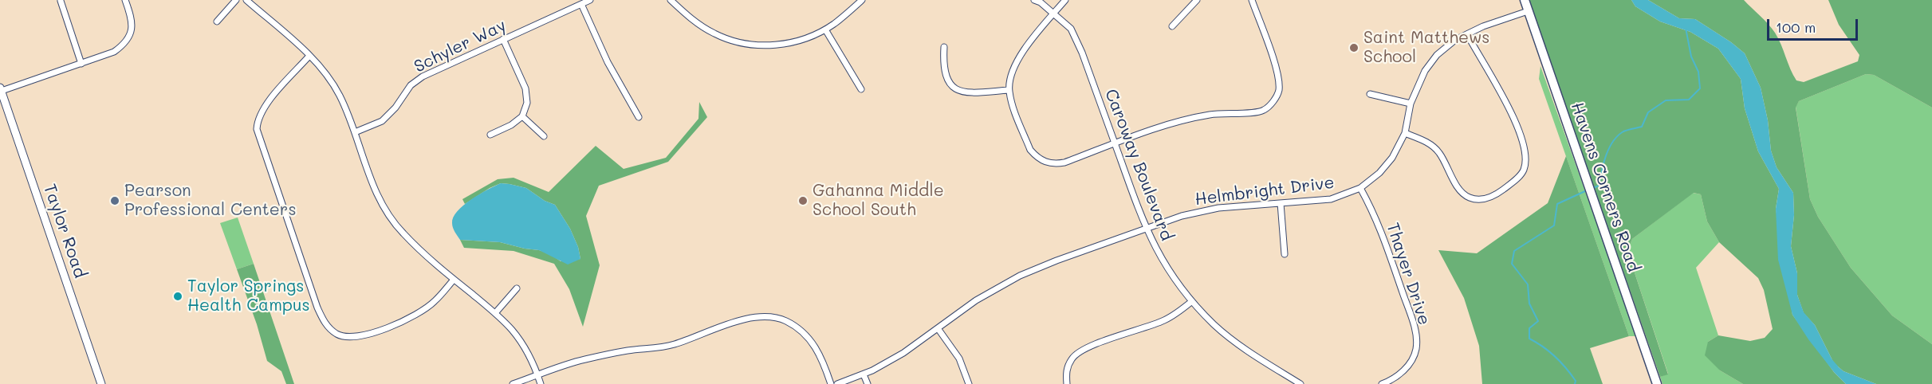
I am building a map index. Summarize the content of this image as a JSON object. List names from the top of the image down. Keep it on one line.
{"streets":{"main road":["Havens Corners Road","Taylor Road"],"street":["Schyler Way","Caroway Boulevard","Helmbright Drive","Thayer Drive"]},"crossings":[["Caroway Boulevard","Helmbright Drive"],["Havens Corners Road","Helmbright Drive"],["Helmbright Drive","Thayer Drive"]],"places":["Saint Matthews School","Pearson Professional Centers","Gahanna Middle School South","Taylor Springs Health Campus"],"scale_bar":"100 m"}
